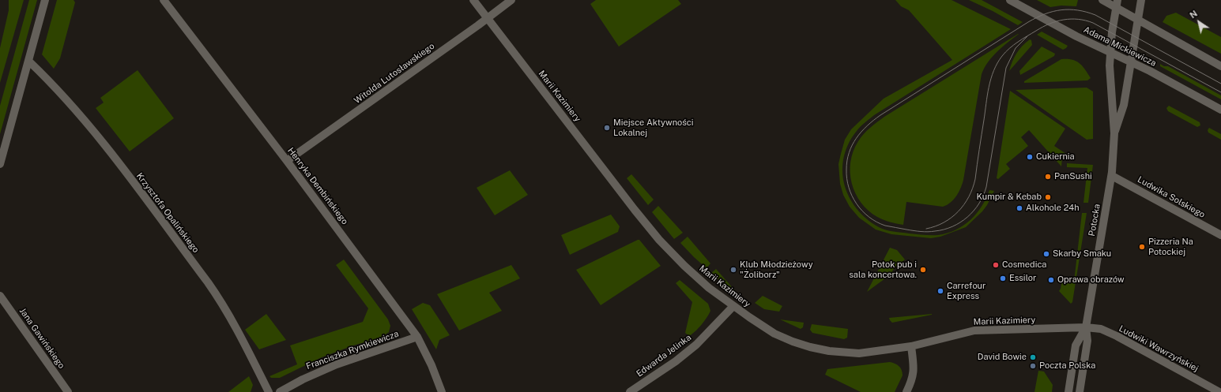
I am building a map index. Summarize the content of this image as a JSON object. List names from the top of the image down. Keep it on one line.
{"streets":{"street":["Adama Mickiewicza","Witolda Lutosławskiego","Marii Kazimiery","Henryka Dembińskiego","Ludwika Solskiego","Krzysztofa Opalińskiego","Potocka","Jana Gawińskiego","Ludwiki Wawrzyńskiej","Franciszka Rymkiewicza","Edwarda Jelinka"]},"crossings":[["Adama Mickiewicza","Potocka"],["Witolda Lutosławskiego","Marii Kazimiery"],["Witolda Lutosławskiego","Henryka Dembińskiego"],["Marii Kazimiery","Potocka"],["Marii Kazimiery","Ludwiki Wawrzyńskiej"],["Marii Kazimiery","Edwarda Jelinka"],["Henryka Dembińskiego","Franciszka Rymkiewicza"],["Ludwika Solskiego","Potocka"],["Potocka","Ludwiki Wawrzyńskiej"]],"places":["Miejsce Aktywności Lokalnej","Cukiernia","PanSushi","Kumpir & Kebab","Alkohole 24h","Pizzeria Na Potockiej","Skarby Smaku","Cosmedica","Klub Młodzieżowy \"Żoliborz\"","Potok pub i sala koncertowa.","Essilor","Oprawa obrazów","Carrefour Express","David Bowie","Poczta Polska"],"north":"top left"}
